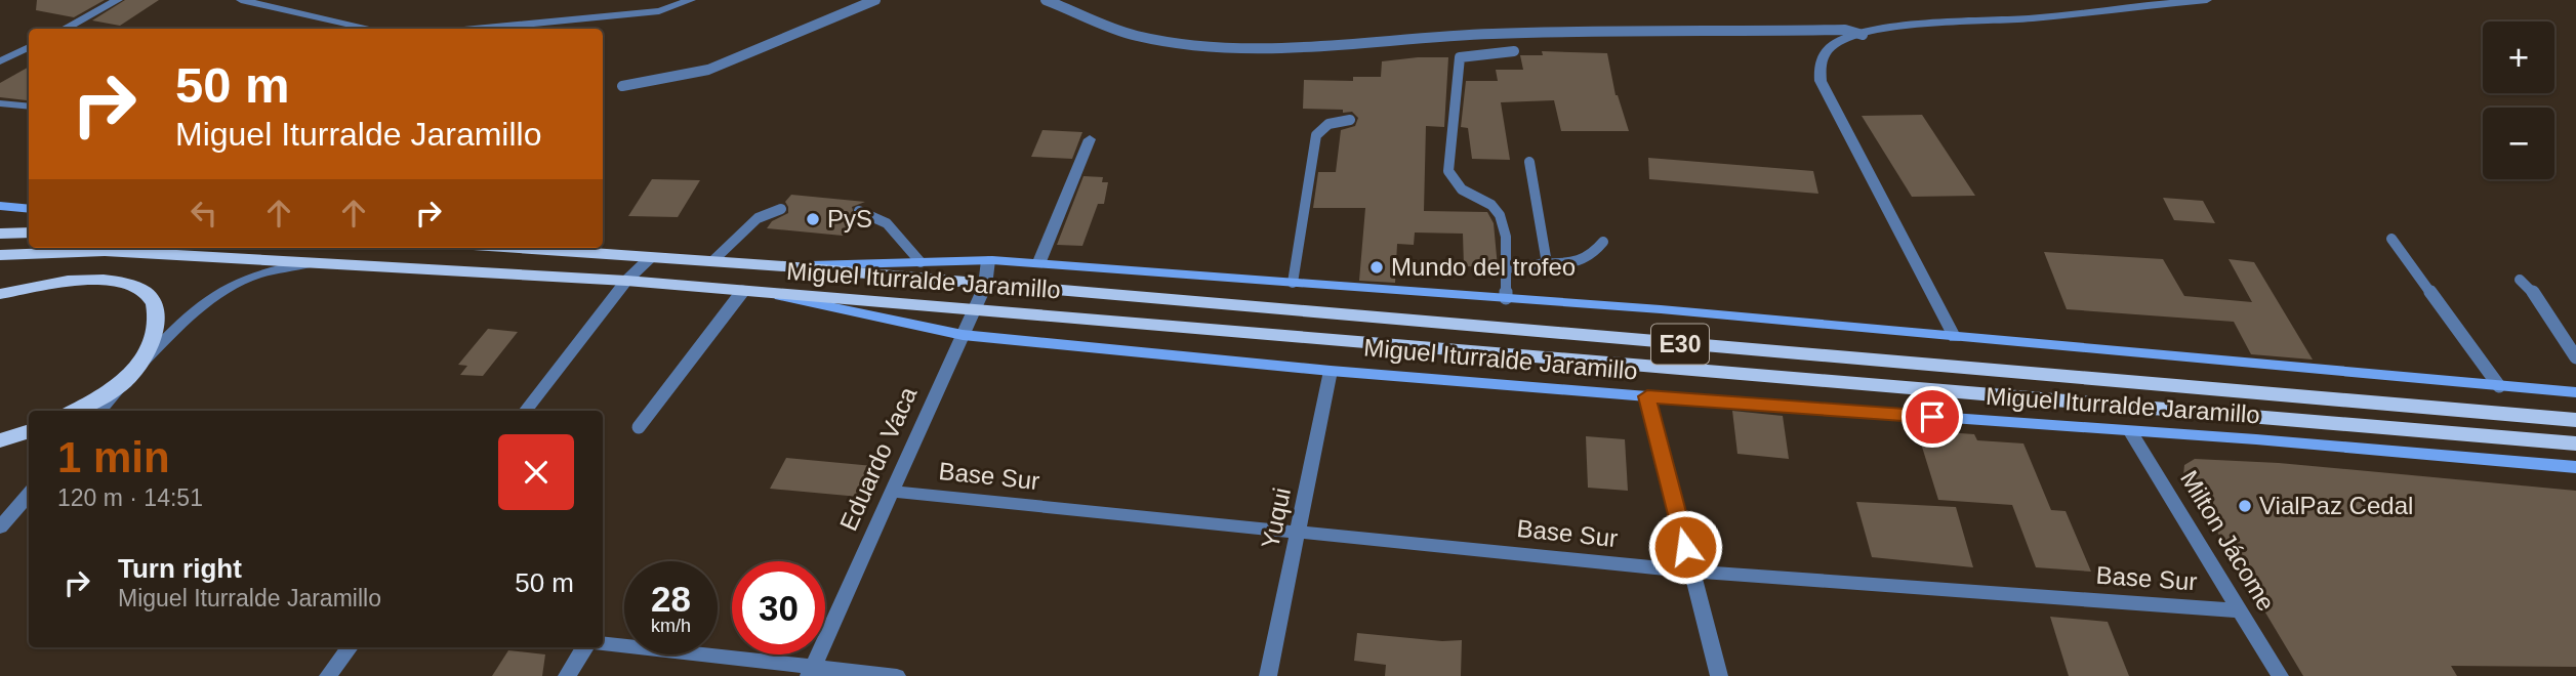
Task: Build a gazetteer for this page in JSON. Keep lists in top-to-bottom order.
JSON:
{
  "streets": {
    "main road": ["Miguel Iturralde Jaramillo", "E30"],
    "street": [
      "Eduardo Vaca",
      "Base Sur",
      "Yuqui",
      "Milton Jácome"
    ]
  },
  "crossings": [
    ["Miguel Iturralde Jaramillo", "Eduardo Vaca"],
    ["Miguel Iturralde Jaramillo", "Yuqui"],
    ["Miguel Iturralde Jaramillo", "Milton Jácome"],
    ["Eduardo Vaca", "Base Sur"],
    ["Base Sur", "Yuqui"],
    ["Base Sur", "Milton Jácome"]
  ],
  "places": ["PyS", "Mundo del trofeo", "VialPaz Cedal"],
  "page": {
    "map_buttons": ["+", "−"],
    "turn": ["50 m", "Miguel Iturralde Jaramillo"],
    "heading": ["1 min", "120 m · 14:51"],
    "list": [
      {
        "name": "Turn right",
        "note": "Miguel Iturralde Jaramillo",
        "value": "50 m"
      }
    ],
    "speed": "28 km/h",
    "limit": "30"
  }
}
